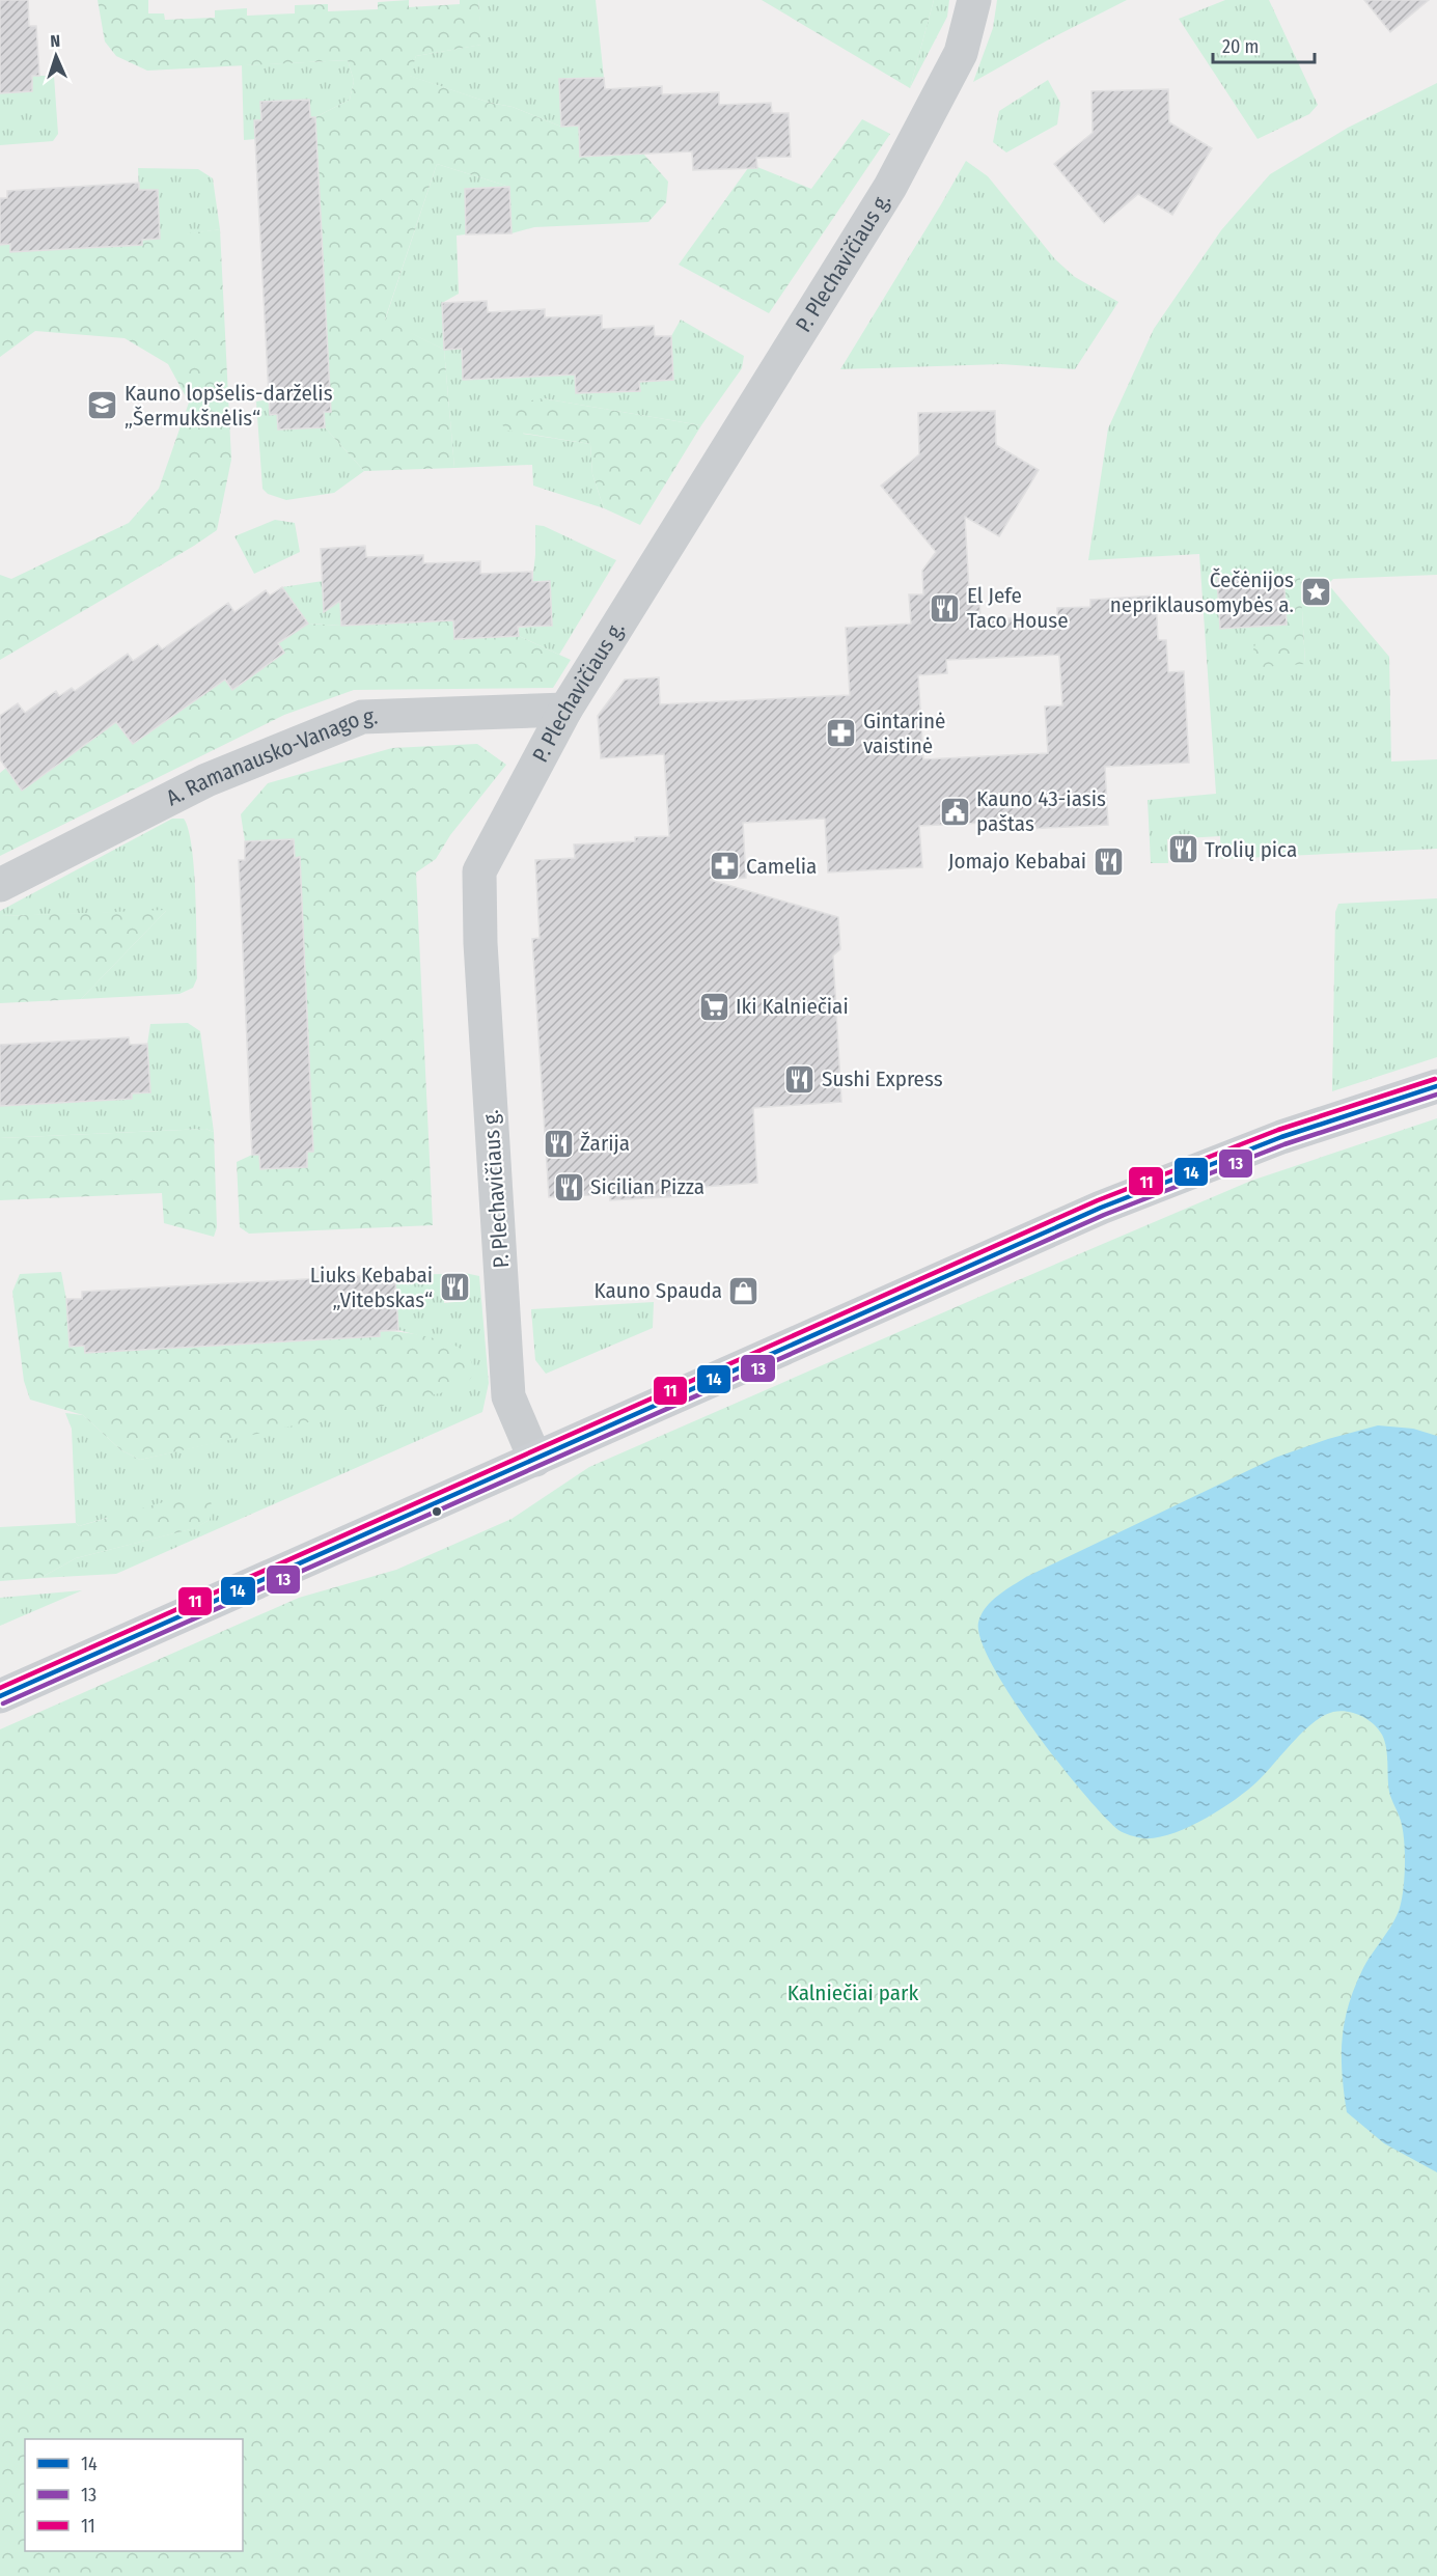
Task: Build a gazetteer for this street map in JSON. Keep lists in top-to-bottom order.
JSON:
{
  "streets": {
    "street": ["P. Plechavičiaus g.", "A. Ramanausko-Vanago g."]
  },
  "crossings": [
    ["P. Plechavičiaus g.", "A. Ramanausko-Vanago g."]
  ],
  "parks": ["Kalniečiai park"],
  "places": {
    "school or university": ["Kauno lopšelis-darželis „Šermukšnėlis“"],
    "place": ["Čečėnijos nepriklausomybės a."],
    "restaurant": [
      "El Jefe Taco House",
      "Trolių pica",
      "Jomajo Kebabai",
      "Sushi Express",
      "Žarija",
      "Sicilian Pizza",
      "Liuks Kebabai „Vitebskas“"
    ],
    "pharmacy": ["Gintarinė vaistinė", "Camelia"],
    "public building": ["Kauno 43-iasis paštas"],
    "supermarket": ["Iki Kalniečiai"],
    "shop": ["Kauno Spauda"]
  },
  "lines": ["transit line 11", "transit line 14", "transit line 13"],
  "legend": ["14", "13", "11"],
  "scale_bar": "20 m",
  "north": "top"
}
